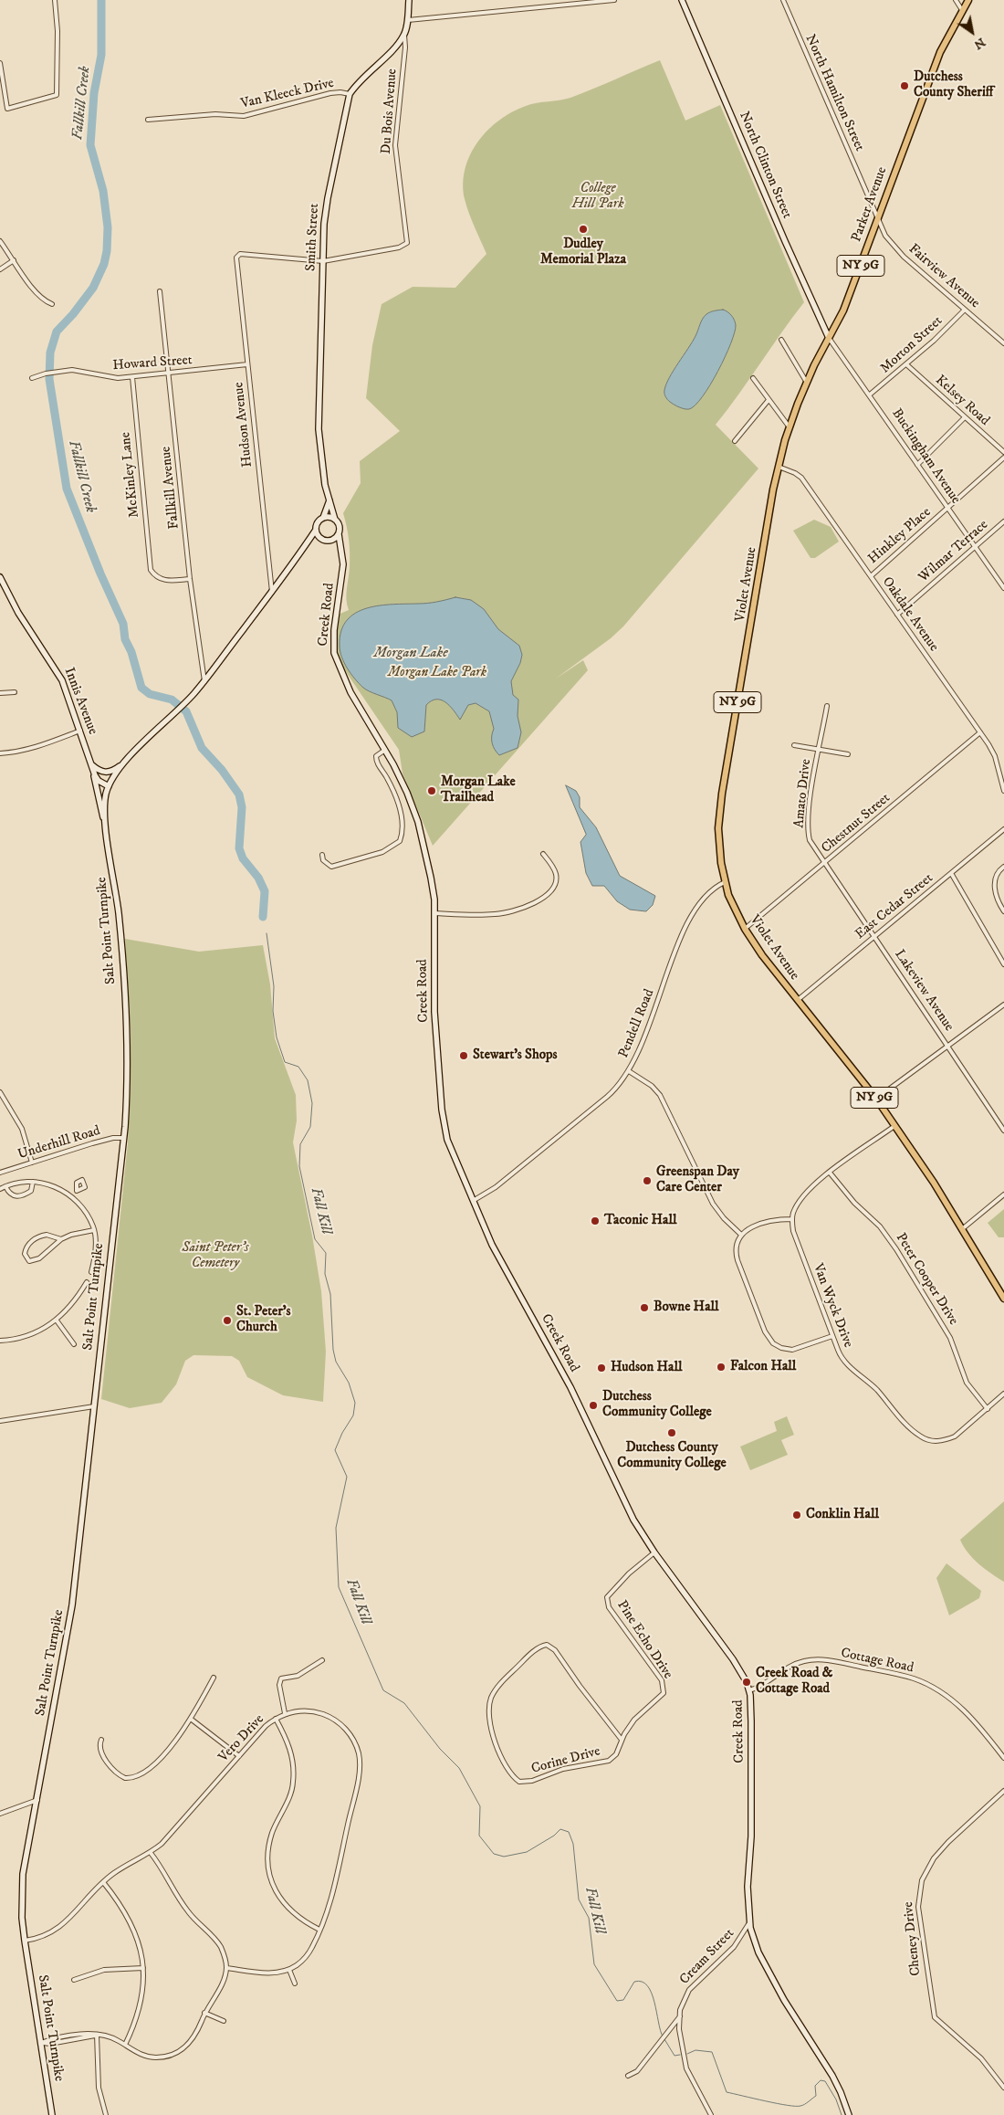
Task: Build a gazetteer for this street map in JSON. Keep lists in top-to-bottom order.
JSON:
{
  "streets": {
    "main road": ["Parker Avenue", "NY 9G", "Violet Avenue"],
    "street": [
      "North Hamilton Street",
      "Van Kleeck Drive",
      "Du Bois Avenue",
      "North Clinton Street",
      "Smith Street",
      "Fairview Avenue",
      "Morton Street",
      "Howard Street",
      "Kelsey Road",
      "Hudson Avenue",
      "Buckingham Avenue",
      "McKinley Lane",
      "Fallkill Avenue",
      "Hinkley Place",
      "Wilmar Terrace",
      "Creek Road",
      "Oakdale Avenue",
      "Innis Avenue",
      "Amato Drive",
      "Chestnut Street",
      "East Cedar Street",
      "Salt Point Turnpike",
      "Lakeview Avenue",
      "Pendell Road",
      "Underhill Road",
      "Peter Cooper Drive",
      "Van Wyck Drive",
      "Pine Echo Drive",
      "Cottage Road",
      "Vero Drive",
      "Corine Drive",
      "Cheney Drive",
      "Cream Street"
    ]
  },
  "crossings": [
    ["North Hamilton Street", "Parker Avenue"],
    ["North Hamilton Street", "Fairview Avenue"],
    ["Van Kleeck Drive", "Smith Street"],
    ["Du Bois Avenue", "Smith Street"],
    ["Du Bois Avenue", "Hudson Avenue"],
    ["North Clinton Street", "Parker Avenue"],
    ["North Clinton Street", "Buckingham Avenue"],
    ["Parker Avenue", "Fairview Avenue"],
    ["Parker Avenue", "Buckingham Avenue"],
    ["Parker Avenue", "Violet Avenue"],
    ["Parker Avenue", "Oakdale Avenue"],
    ["Smith Street", "Hudson Avenue"],
    ["Smith Street", "Creek Road"],
    ["Smith Street", "Salt Point Turnpike"],
    ["Fairview Avenue", "Morton Street"],
    ["Morton Street", "Kelsey Road"],
    ["Morton Street", "Buckingham Avenue"],
    ["Howard Street", "Hudson Avenue"],
    ["Howard Street", "McKinley Lane"],
    ["Howard Street", "Fallkill Avenue"],
    ["Hudson Avenue", "Salt Point Turnpike"],
    ["Buckingham Avenue", "Hinkley Place"],
    ["Buckingham Avenue", "Wilmar Terrace"],
    ["McKinley Lane", "Fallkill Avenue"],
    ["Fallkill Avenue", "Salt Point Turnpike"],
    ["Hinkley Place", "Oakdale Avenue"],
    ["Wilmar Terrace", "Oakdale Avenue"],
    ["Violet Avenue", "Chestnut Street"],
    ["Violet Avenue", "East Cedar Street"],
    ["Violet Avenue", "Pendell Road"],
    ["Creek Road", "Salt Point Turnpike"],
    ["Creek Road", "Pendell Road"],
    ["Creek Road", "Pine Echo Drive"],
    ["Creek Road", "Cottage Road"],
    ["Creek Road", "Cream Street"],
    ["Oakdale Avenue", "Chestnut Street"],
    ["Innis Avenue", "Salt Point Turnpike"],
    ["Amato Drive", "Chestnut Street"],
    ["Amato Drive", "Lakeview Avenue"],
    ["Chestnut Street", "Lakeview Avenue"],
    ["East Cedar Street", "Lakeview Avenue"],
    ["Salt Point Turnpike", "Underhill Road"],
    ["Salt Point Turnpike", "Vero Drive"],
    ["Peter Cooper Drive", "Van Wyck Drive"],
    ["Pine Echo Drive", "Corine Drive"]
  ],
  "water": ["Fallkill Creek", "Morgan Lake", "Fall Kill"],
  "parks": ["College Hill Park", "Morgan Lake Park", "Saint Peter's Cemetery"],
  "places": [
    "Dutchess County Sheriff",
    "Dudley Memorial Plaza",
    "Morgan Lake Trailhead",
    "Stewart's Shops",
    "Greenspan Day Care Center",
    "Taconic Hall",
    "Bowne Hall",
    "St. Peter's Church",
    "Falcon Hall",
    "Hudson Hall",
    "Dutchess Community College",
    "Dutchess County Community College",
    "Conklin Hall",
    "Creek Road & Cottage Road"
  ],
  "north": "bottom right"
}
